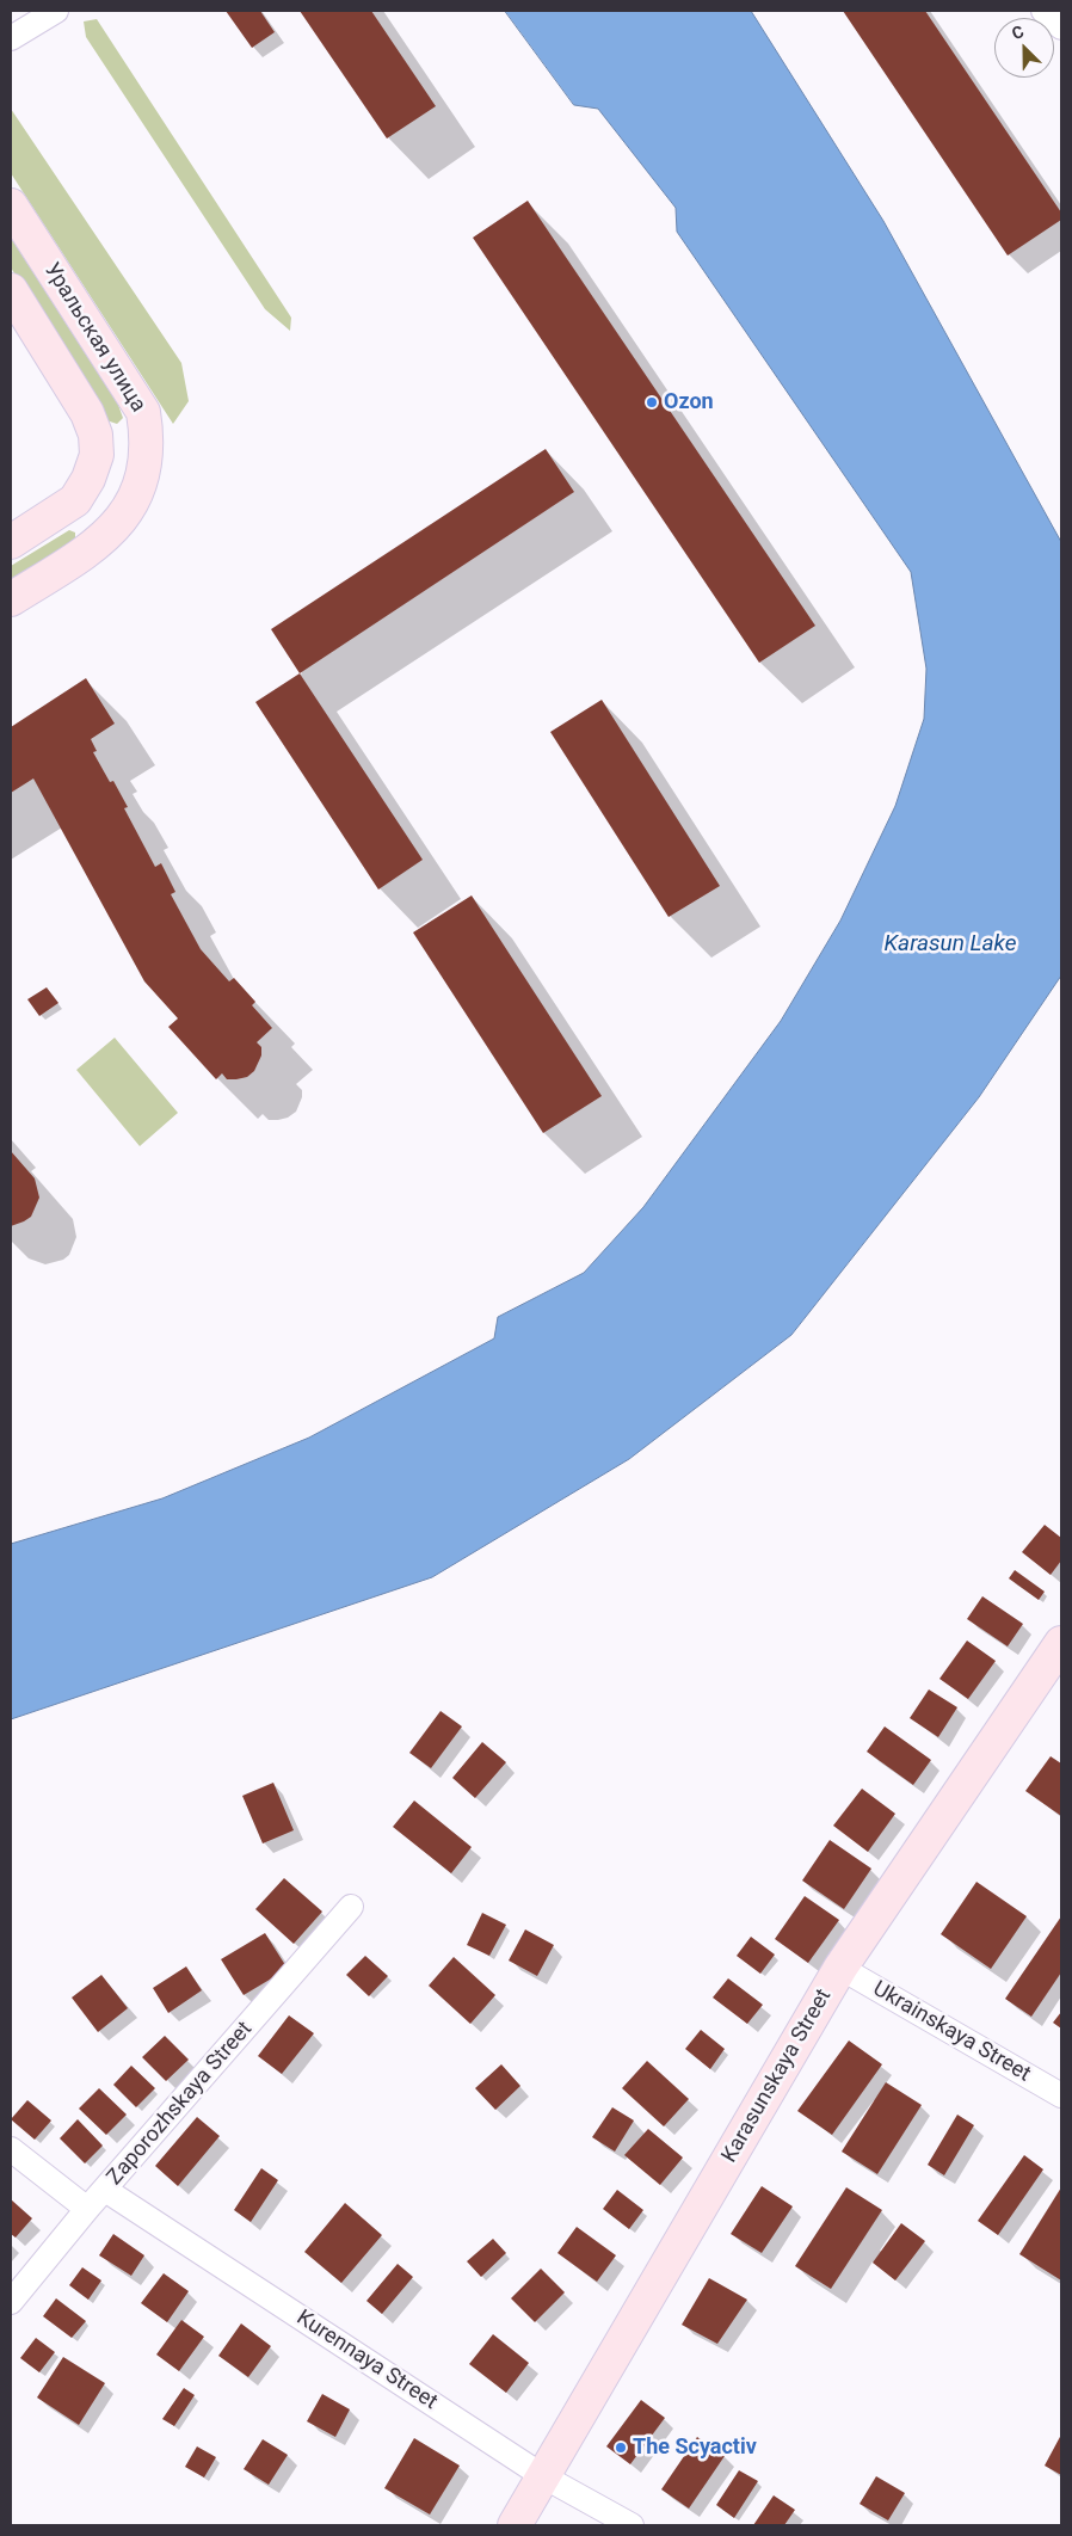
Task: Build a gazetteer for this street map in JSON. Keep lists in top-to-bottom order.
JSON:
{
  "streets": {
    "street": [
      "Уральская улица",
      "Ukrainskaya Street",
      "Karasunskaya Street",
      "Zaporozhskaya Street",
      "Kurennaya Street"
    ]
  },
  "crossings": [
    ["Ukrainskaya Street", "Karasunskaya Street"],
    ["Karasunskaya Street", "Kurennaya Street"],
    ["Zaporozhskaya Street", "Kurennaya Street"]
  ],
  "water": ["Karasun Lake"],
  "places": ["Ozon", "The Scyactiv"],
  "north": "top left"
}
